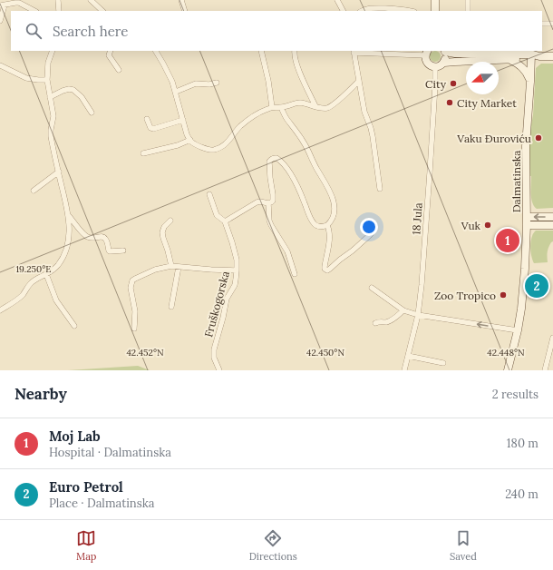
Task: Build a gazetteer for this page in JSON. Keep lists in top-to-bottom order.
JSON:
{
  "streets": {
    "main road": ["Dalmatinska"],
    "street": ["18 Jula", "Fruškogorska"]
  },
  "places": [
    "City",
    "City Market",
    "Vaku Đuroviću",
    "Vuk",
    "Zoo Tropico"
  ],
  "north": "left",
  "page": {
    "search": "Search here",
    "pins": ["1", "2"],
    "heading": ["Nearby", "2 results"],
    "list": [
      {
        "mark": "1",
        "name": "Moj Lab",
        "note": "Hospital · Dalmatinska",
        "value": "180 m"
      },
      {
        "mark": "2",
        "name": "Euro Petrol",
        "note": "Place · Dalmatinska",
        "value": "240 m"
      }
    ],
    "nav": ["Map", "Directions", "Saved"]
  },
  "coordinates": [
    "19.250°E",
    "42.452°N",
    "42.450°N",
    "42.448°N"
  ]
}
